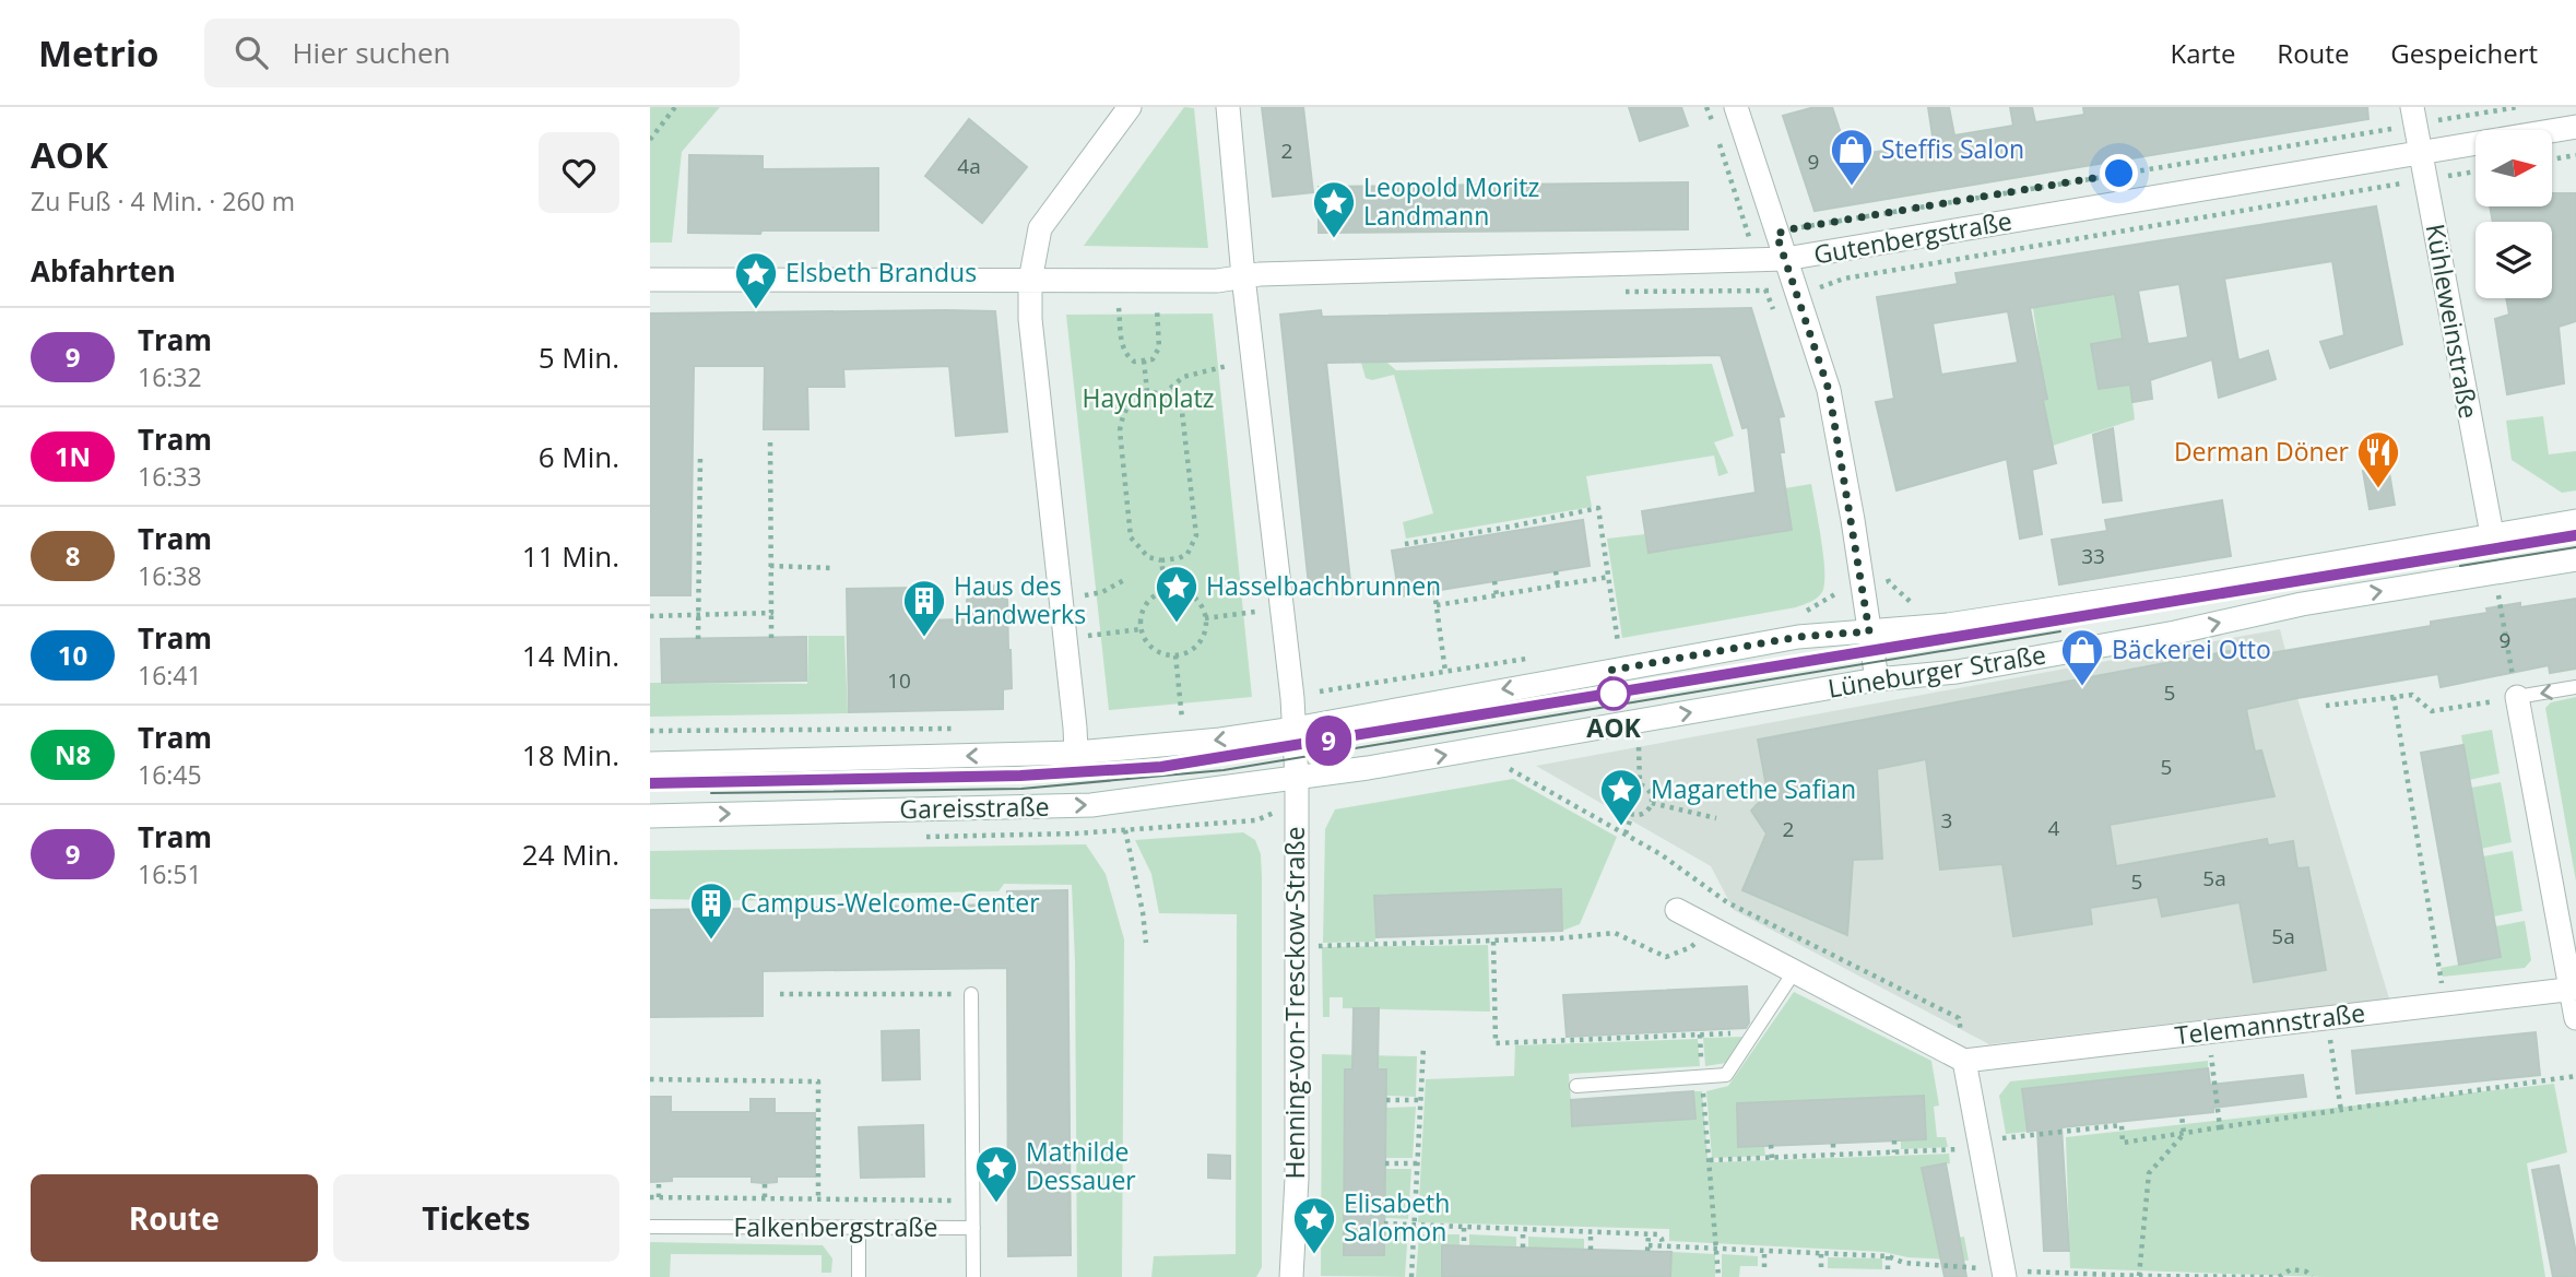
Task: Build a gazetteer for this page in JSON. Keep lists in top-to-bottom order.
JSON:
{
  "streets": {
    "street": [
      "Gutenbergstraße",
      "Kühleweinstraße",
      "Lüneburger Straße",
      "Gareisstraße",
      "Henning-von-Tresckow-Straße",
      "Telemannstraße"
    ],
    "lane": ["Falkenbergstraße"]
  },
  "crossings": [
    ["Gutenbergstraße", "Kühleweinstraße"],
    ["Kühleweinstraße", "Lüneburger Straße"],
    ["Lüneburger Straße", "Gareisstraße"],
    ["Lüneburger Straße", "Henning-von-Tresckow-Straße"],
    ["Gareisstraße", "Henning-von-Tresckow-Straße"]
  ],
  "parks": ["Haydnplatz"],
  "places": {
    "shop": ["Steffis Salon", "Bäckerei Otto"],
    "place": [
      "Leopold Moritz Landmann",
      "Elsbeth Brandus",
      "Hasselbachbrunnen",
      "Magarethe Safian",
      "Mathilde Dessauer",
      "Elisabeth Salomon"
    ],
    "restaurant": ["Derman Döner"],
    "building": ["Haus des Handwerks", "Campus-Welcome-Center"],
    "other": ["AOK"]
  },
  "lines": ["tram line 9"],
  "house_numbers": [
    "2",
    "9",
    "4a",
    "33",
    "9",
    "10",
    "5",
    "5",
    "3",
    "4",
    "2",
    "5a",
    "5",
    "5a"
  ],
  "north": "right",
  "page": {
    "header": "Metrio",
    "search": "Hier suchen",
    "nav": ["Karte", "Route", "Gespeichert"],
    "heading": [
      ["AOK", "Zu Fuß · 4 Min. · 260 m"],
      "Abfahrten"
    ],
    "on_map": "9",
    "list": [
      {
        "mark": "9",
        "name": "Tram",
        "note": "16:32",
        "value": "5 Min."
      },
      {
        "mark": "1N",
        "name": "Tram",
        "note": "16:33",
        "value": "6 Min."
      },
      {
        "mark": "8",
        "name": "Tram",
        "note": "16:38",
        "value": "11 Min."
      },
      {
        "mark": "10",
        "name": "Tram",
        "note": "16:41",
        "value": "14 Min."
      },
      {
        "mark": "N8",
        "name": "Tram",
        "note": "16:45",
        "value": "18 Min."
      },
      {
        "mark": "9",
        "name": "Tram",
        "note": "16:51",
        "value": "24 Min."
      }
    ],
    "buttons": ["Route", "Tickets"]
  }
}
